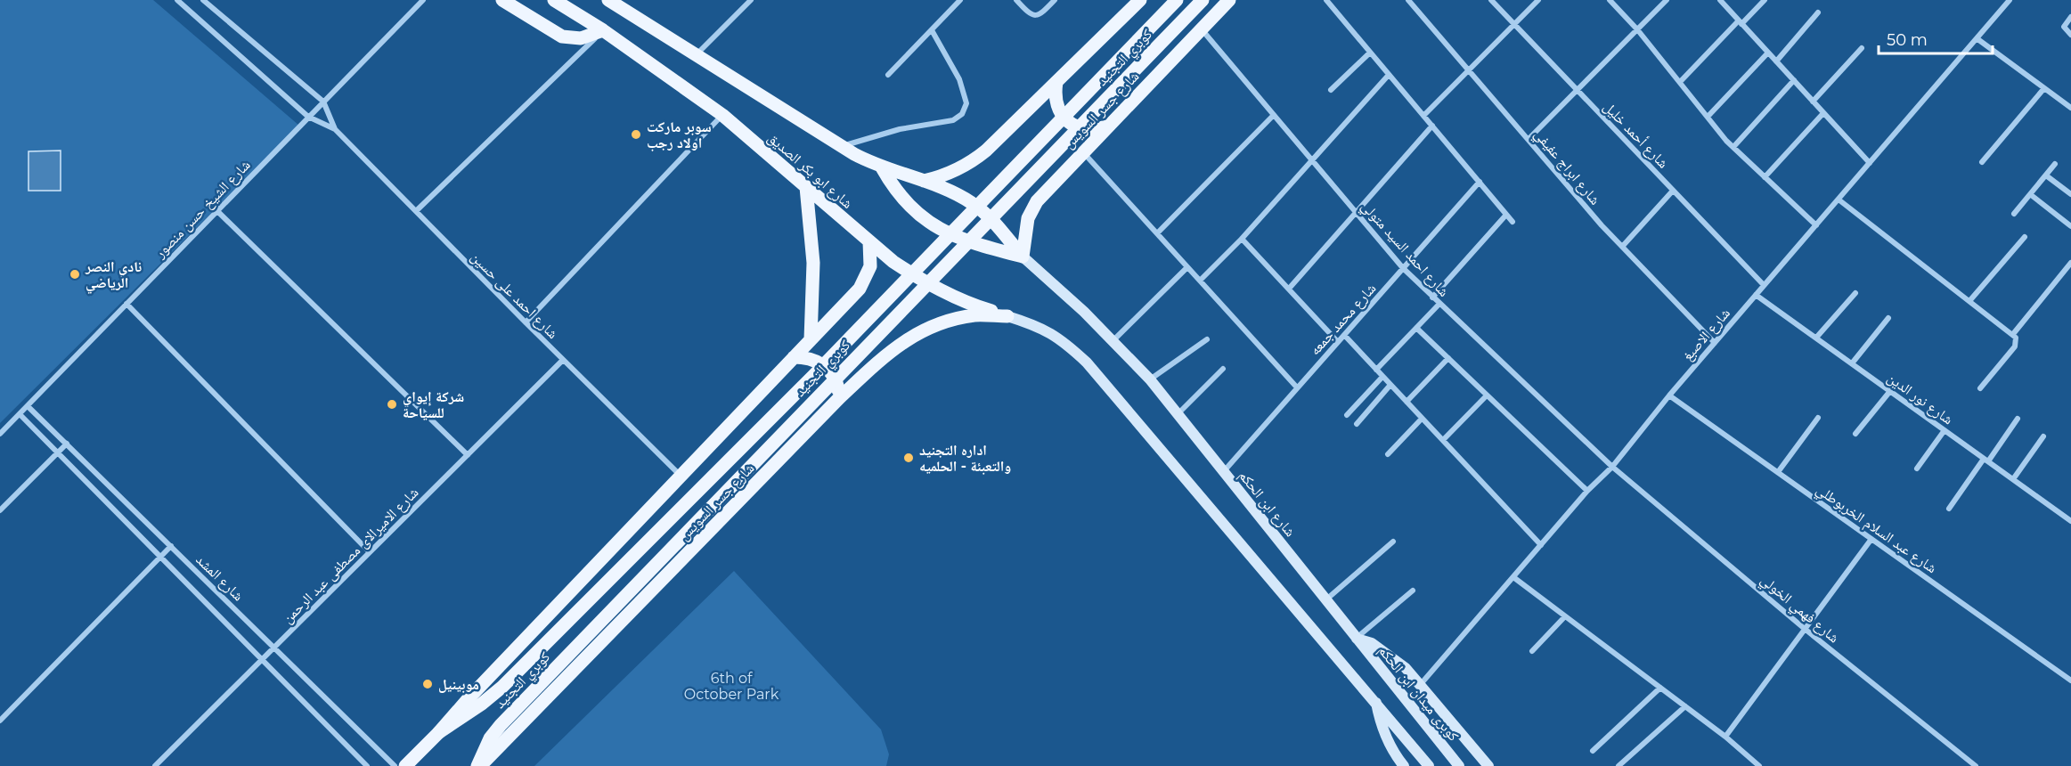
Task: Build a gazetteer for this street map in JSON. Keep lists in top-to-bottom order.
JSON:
{
  "streets": {
    "main road": [
      "كوبري التجنيد",
      "شارع جسر السويس",
      "شارع ابو بكر الصديق",
      "شارع ابن الحكم",
      "كوبرى ميدان ابن الحكم"
    ],
    "street": [
      "شارع أحمد خليل",
      "شارع ابراج عفيفي",
      "شارع الشيخ حسن منصور",
      "شارع احمد السيد متولي",
      "شارع احمد على حسين",
      "شارع محمد جمعه",
      "شارع الاصبغ",
      "شارع نور الدين",
      "شارع عبد السلام الخربوطلي",
      "شارع الاميرالاى مصطفى عبد الرحمن",
      "شارع المشد",
      "شارع فهمي الخولي"
    ]
  },
  "crossings": [
    ["كوبري التجنيد", "شارع جسر السويس"],
    ["شارع جسر السويس", "شارع ابو بكر الصديق"],
    ["شارع جسر السويس", "شارع احمد السيد متولي"],
    ["شارع جسر السويس", "شارع ابن الحكم"],
    ["شارع أحمد خليل", "شارع الاصبغ"],
    ["شارع ابراج عفيفي", "شارع الاصبغ"],
    ["شارع ابو بكر الصديق", "شارع ابن الحكم"],
    ["شارع الشيخ حسن منصور", "شارع احمد على حسين"],
    ["شارع الشيخ حسن منصور", "شارع المشد"],
    ["شارع احمد السيد متولي", "شارع محمد جمعه"],
    ["شارع احمد السيد متولي", "شارع الاصبغ"],
    ["شارع احمد السيد متولي", "شارع فهمي الخولي"],
    ["شارع احمد على حسين", "شارع الاميرالاى مصطفى عبد الرحمن"],
    ["شارع محمد جمعه", "شارع ابن الحكم"],
    ["شارع الاصبغ", "شارع نور الدين"],
    ["شارع الاصبغ", "شارع ابن الحكم"],
    ["شارع الاصبغ", "شارع عبد السلام الخربوطلي"],
    ["شارع الاصبغ", "شارع فهمي الخولي"],
    ["شارع ابن الحكم", "كوبرى ميدان ابن الحكم"],
    ["شارع الاميرالاى مصطفى عبد الرحمن", "شارع المشد"]
  ],
  "parks": ["6th of October Park"],
  "places": [
    "سوبر ماركت اولاد رجب",
    "نادي النصر الرياضي",
    "شركة إيواي للسياحة",
    "اداره التجنيد والتعبئة - الحلميه",
    "موبينيل"
  ],
  "scale_bar": "50 m"
}
